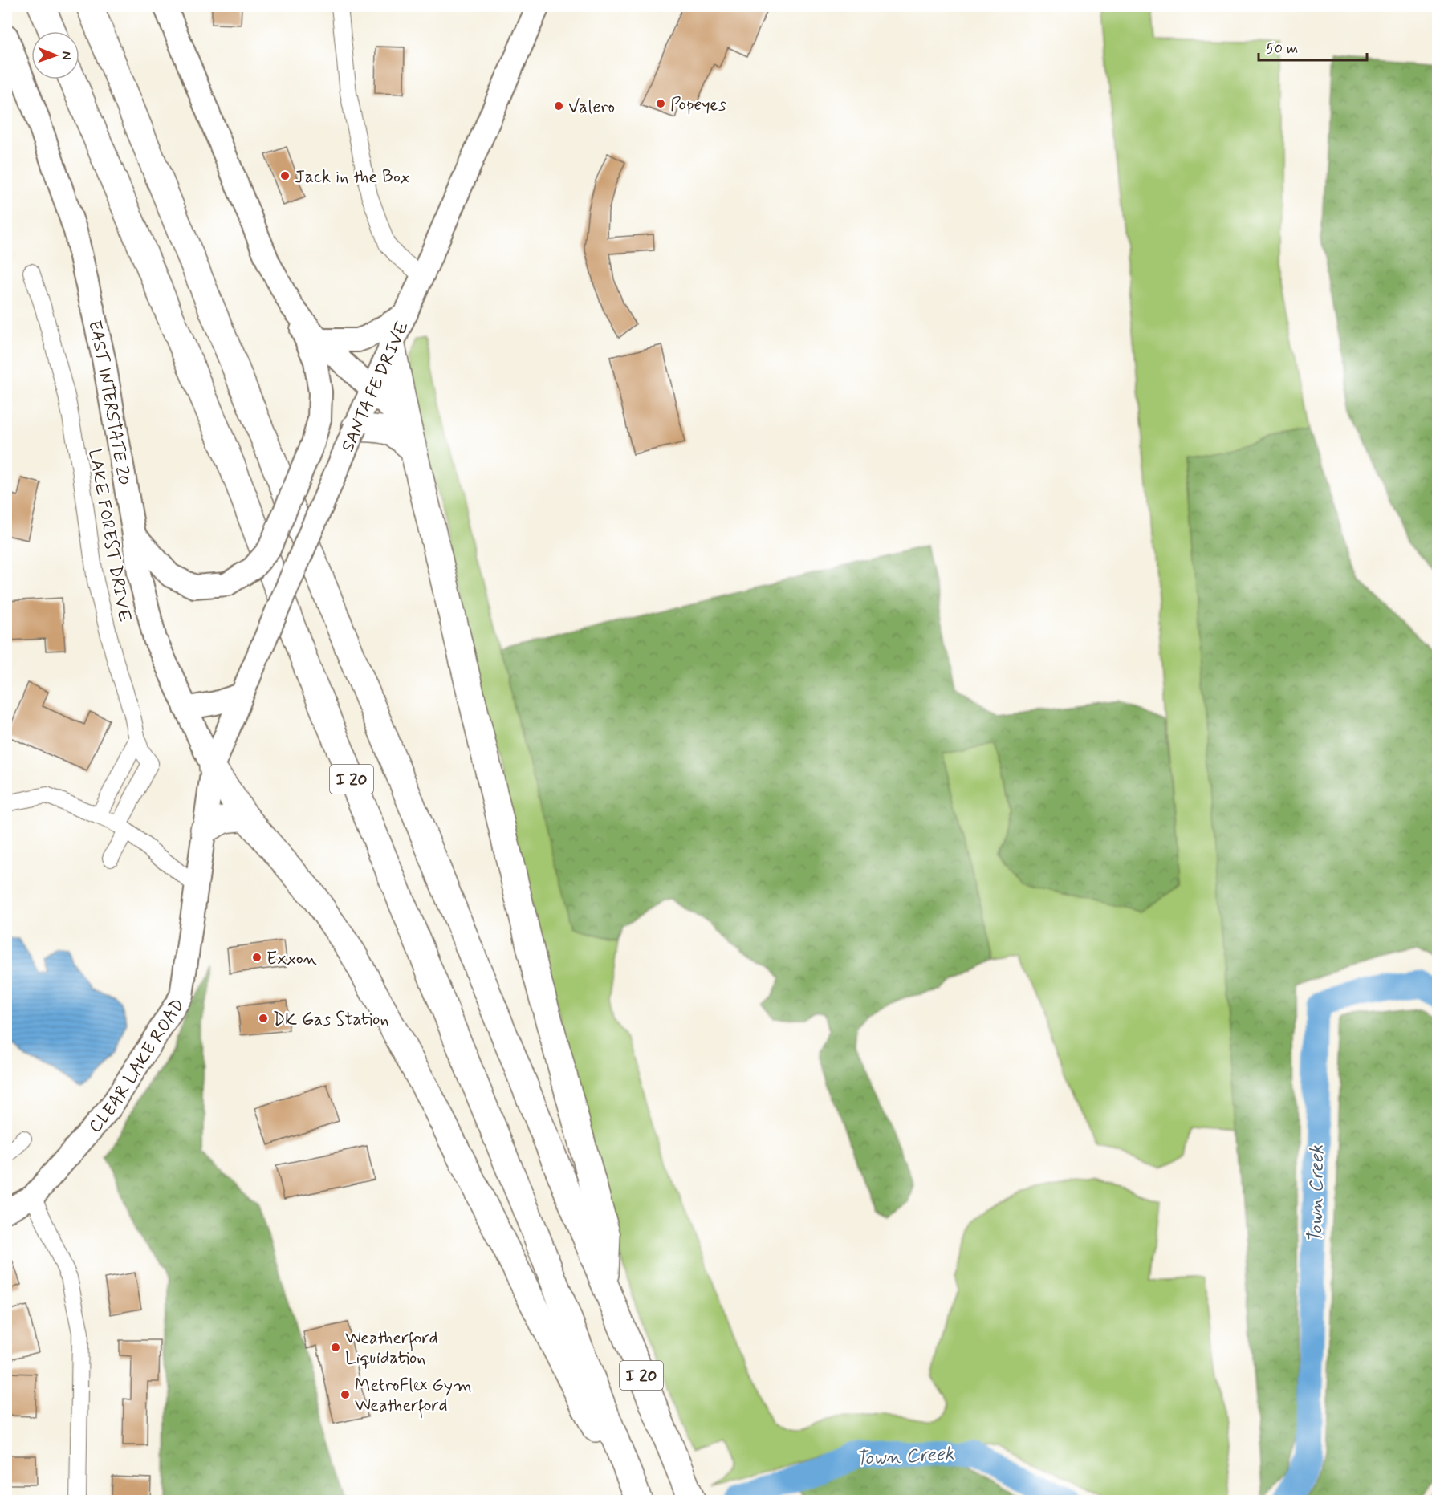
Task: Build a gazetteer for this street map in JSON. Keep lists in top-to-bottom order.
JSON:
{
  "streets": {
    "highway": ["I 20"],
    "main road": ["SANTA FE DRIVE", "EAST INTERSTATE 20", "CLEAR LAKE ROAD"],
    "street": ["LAKE FOREST DRIVE"]
  },
  "crossings": [
    ["SANTA FE DRIVE", "EAST INTERSTATE 20"],
    ["SANTA FE DRIVE", "CLEAR LAKE ROAD"],
    ["EAST INTERSTATE 20", "CLEAR LAKE ROAD"]
  ],
  "water": ["Town Creek"],
  "places": [
    "Popeyes",
    "Valero",
    "Jack in the Box",
    "Exxon",
    "DK Gas Station",
    "Weatherford Liquidation",
    "MetroFlex Gym Weatherford"
  ],
  "scale_bar": "50 m",
  "north": "right"
}
